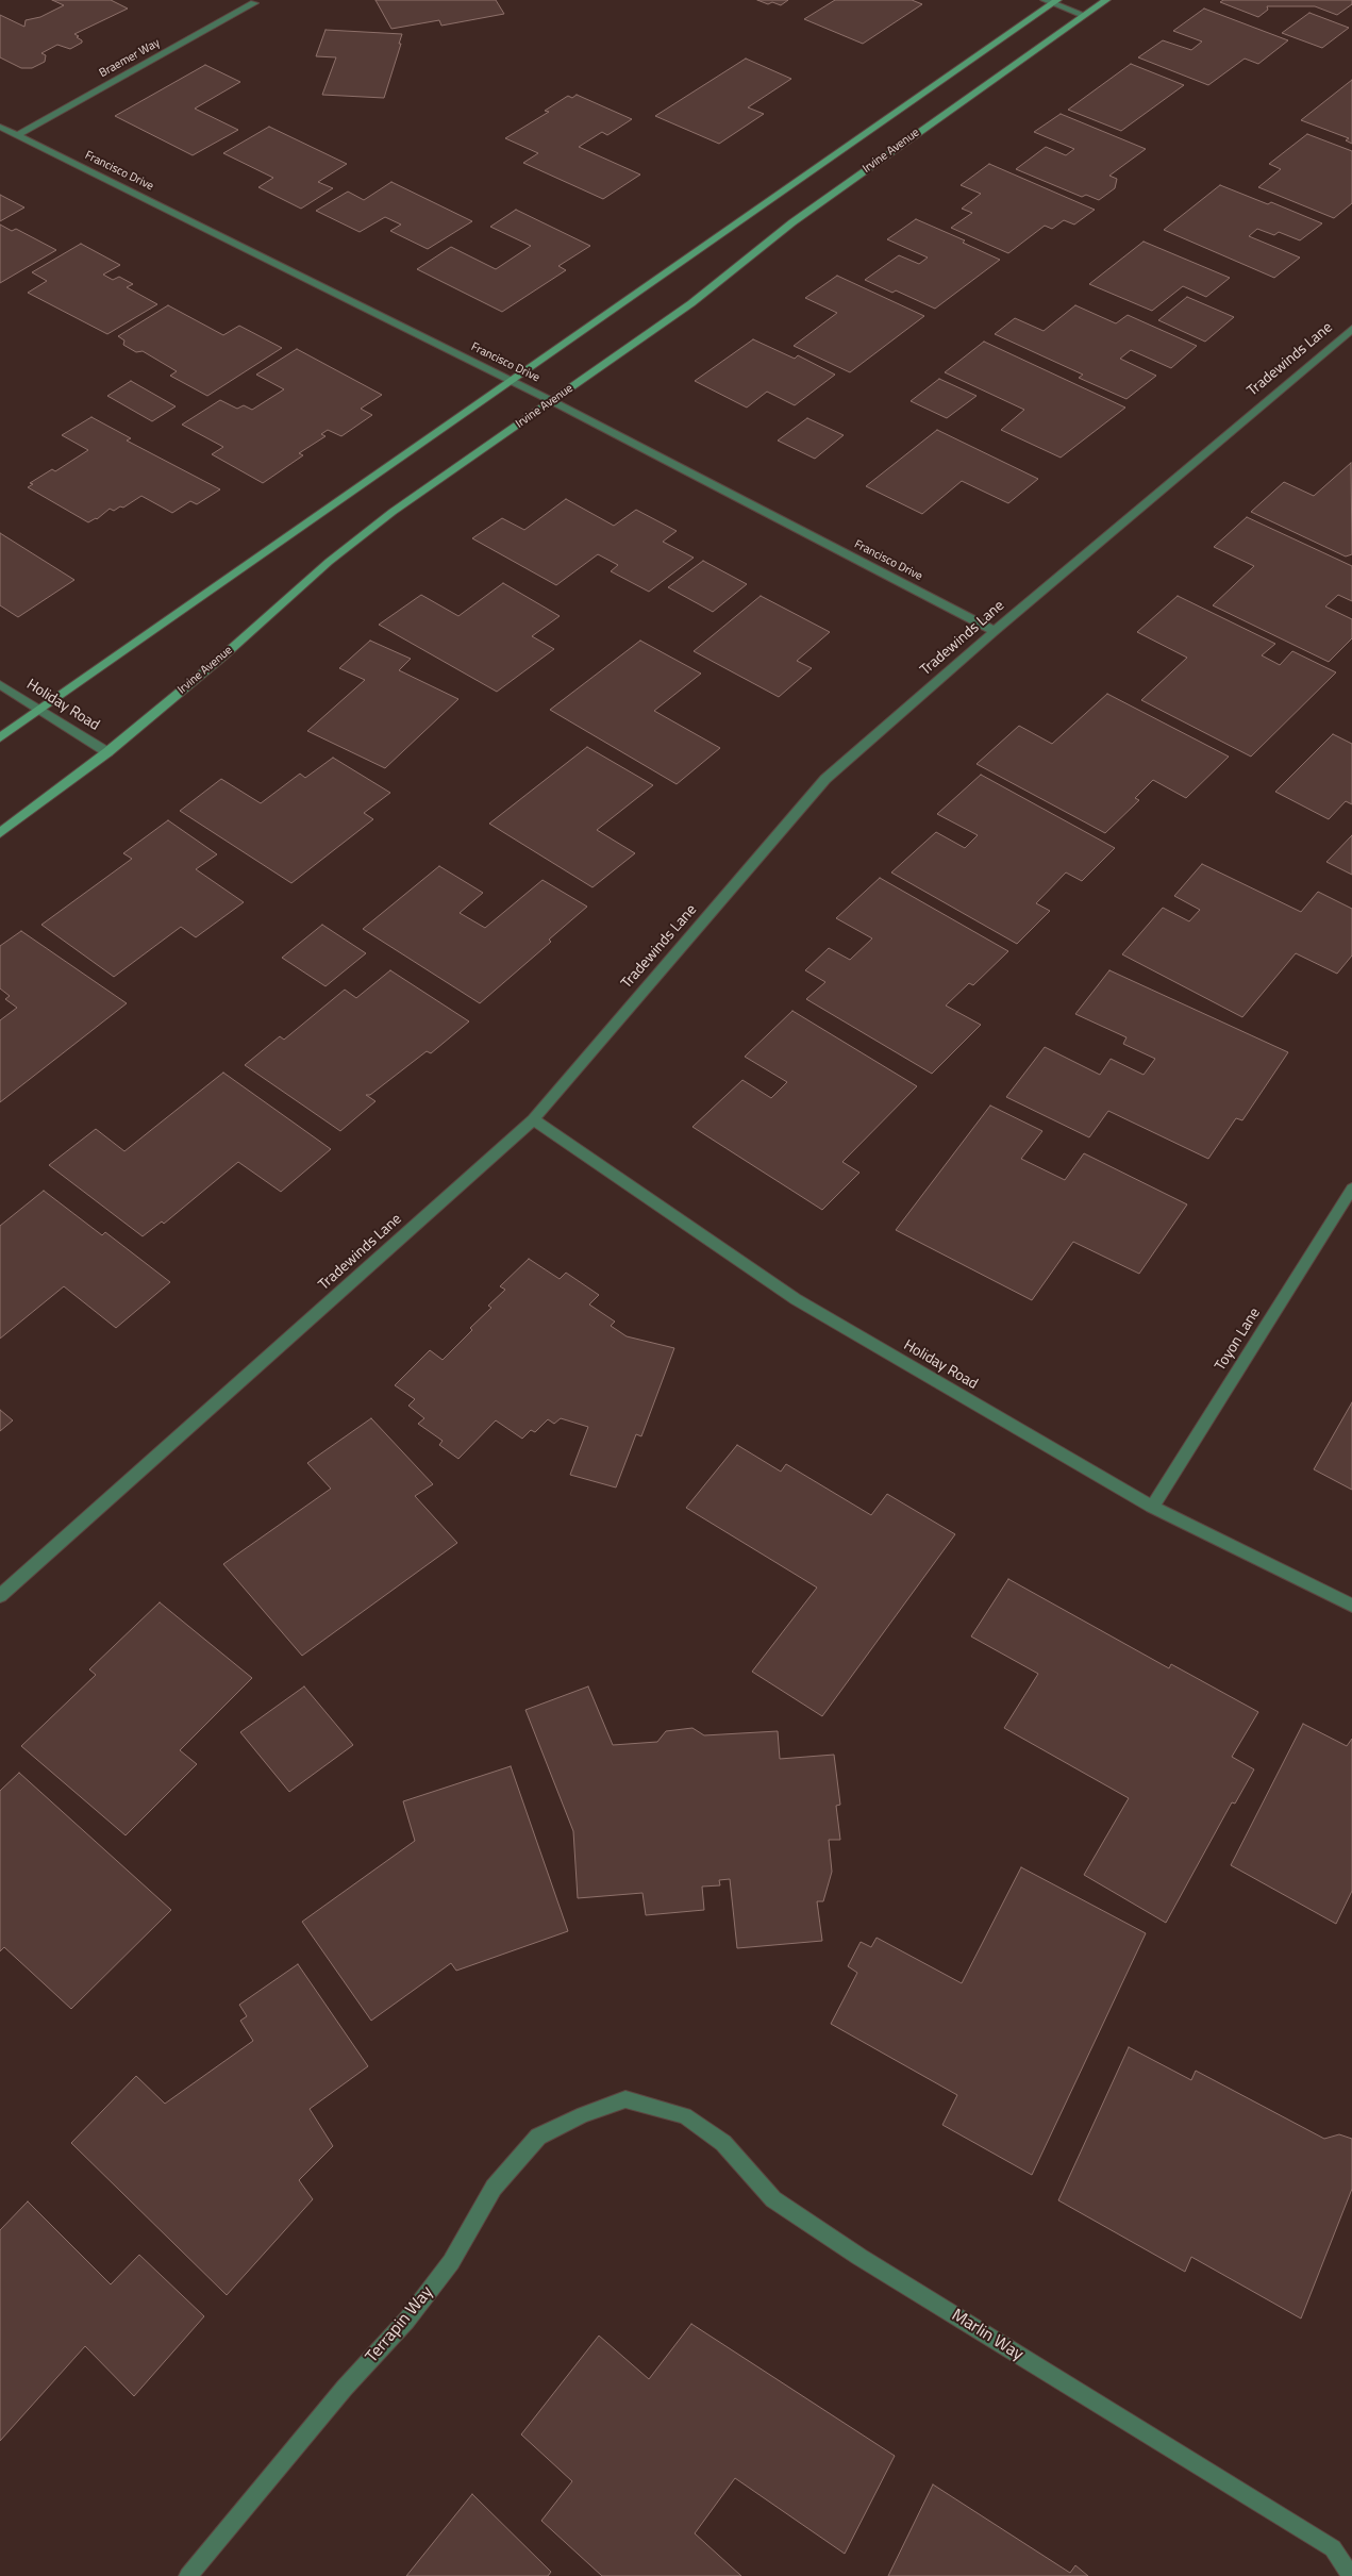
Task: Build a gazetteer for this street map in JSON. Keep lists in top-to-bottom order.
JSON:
{
  "streets": {
    "main road": ["Irvine Avenue"],
    "street": [
      "Braemer Way",
      "Francisco Drive",
      "Tradewinds Lane",
      "Holiday Road",
      "Toyon Lane",
      "Terrapin Way",
      "Marlin Way"
    ]
  },
  "crossings": [
    ["Braemer Way", "Francisco Drive"],
    ["Irvine Avenue", "Francisco Drive"],
    ["Irvine Avenue", "Holiday Road"],
    ["Francisco Drive", "Tradewinds Lane"],
    ["Tradewinds Lane", "Holiday Road"],
    ["Holiday Road", "Toyon Lane"],
    ["Terrapin Way", "Marlin Way"]
  ]
}
